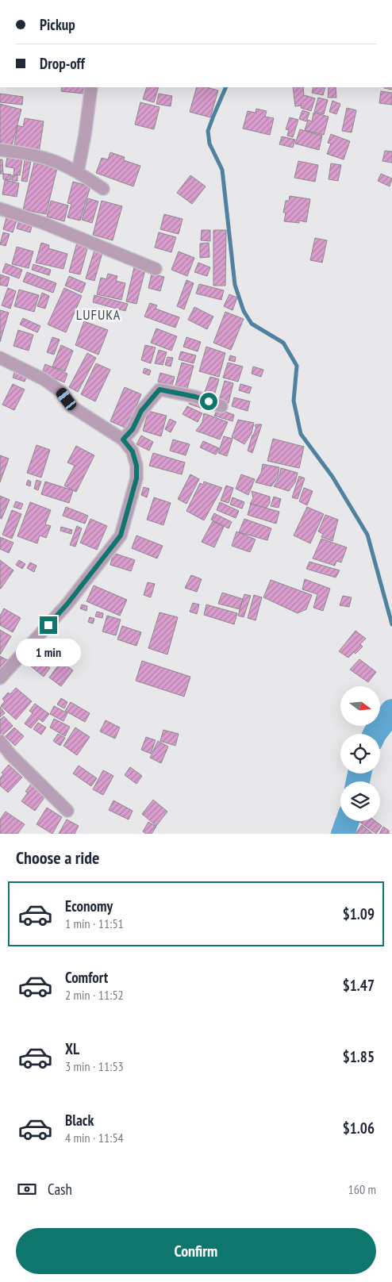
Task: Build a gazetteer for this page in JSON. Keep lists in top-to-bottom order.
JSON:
{
  "districts": ["LUFUKA"],
  "north": "right",
  "page": {
    "banner": ["Pickup", "Drop-off"],
    "bubble": "1 min",
    "heading": "Choose a ride",
    "list": [
      {
        "name": "Economy",
        "note": "1 min · 11:51",
        "value": "$1.09"
      },
      {
        "name": "Comfort",
        "note": "2 min · 11:52",
        "value": "$1.47"
      },
      {
        "name": "XL",
        "note": "3 min · 11:53",
        "value": "$1.85"
      },
      {
        "name": "Black",
        "note": "4 min · 11:54",
        "value": "$1.06"
      }
    ],
    "pay": ["Cash", "160 m"],
    "buttons": "Confirm"
  }
}
